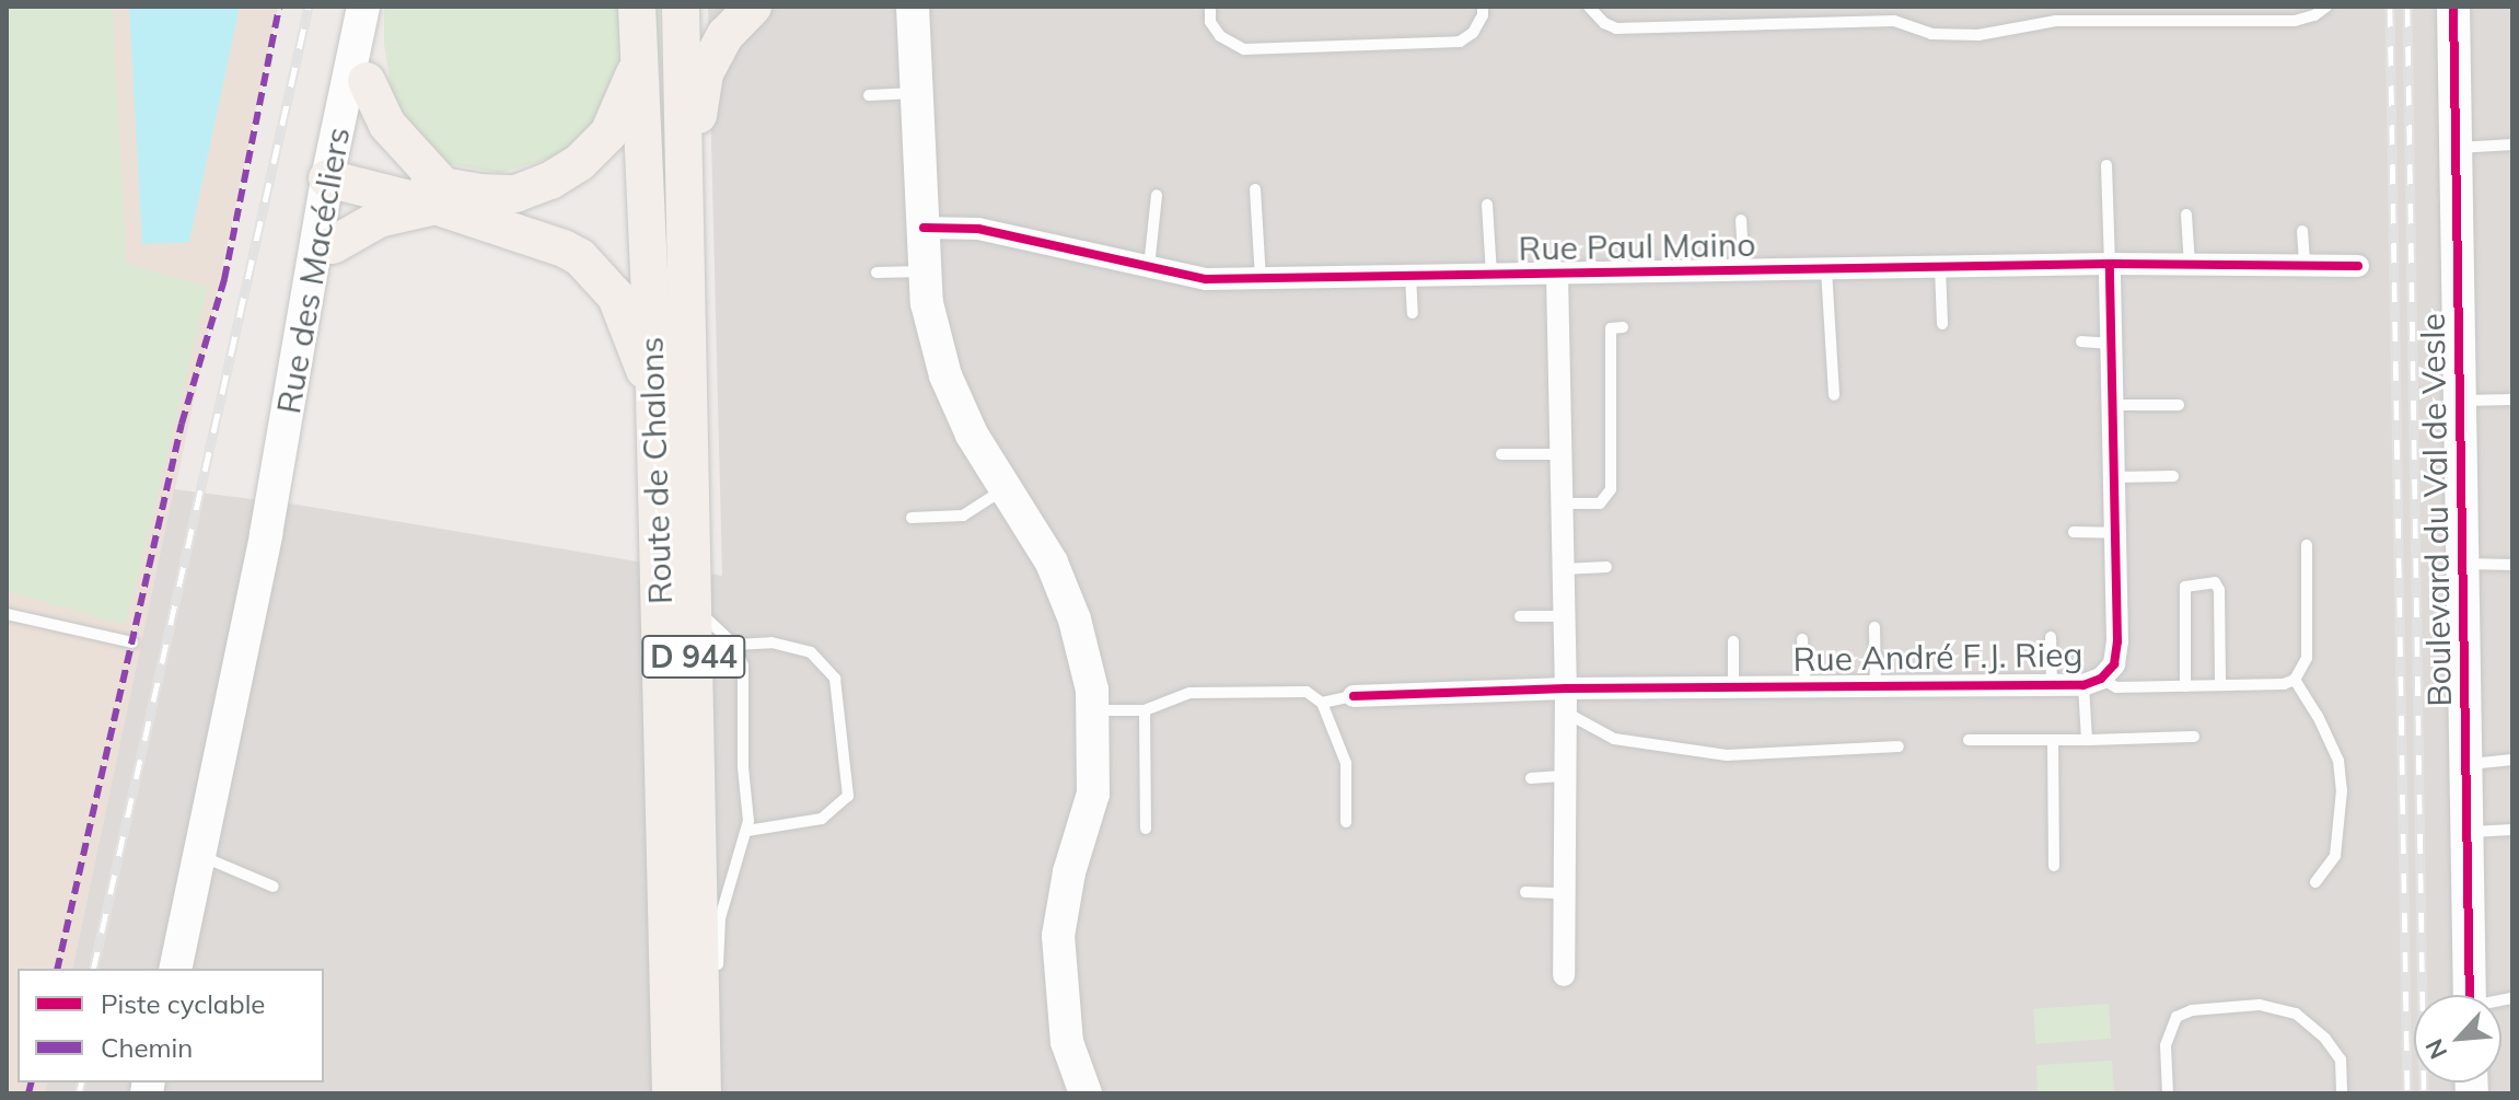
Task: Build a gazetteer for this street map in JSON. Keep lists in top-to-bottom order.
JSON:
{
  "streets": {
    "main road": ["Route de Chalons", "D 944"],
    "street": [
      "Rue Paul Maino",
      "Rue des Macécliers",
      "Boulevard du Val de Vesle",
      "Rue André F.J. Rieg"
    ]
  },
  "crossings": [
    ["Rue Paul Maino", "Rue André F.J. Rieg"]
  ],
  "legend": ["Piste cyclable", "Chemin"],
  "north": "bottom left"
}
